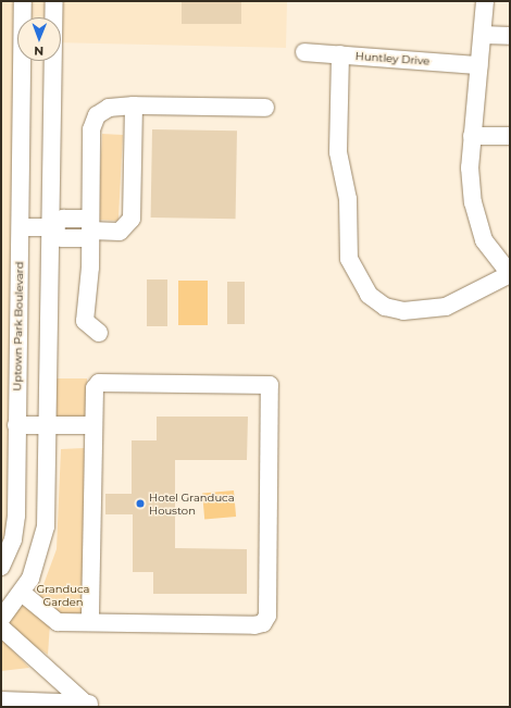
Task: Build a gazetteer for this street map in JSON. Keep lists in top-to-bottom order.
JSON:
{
  "streets": {
    "street": ["Huntley Drive", "Uptown Park Boulevard"]
  },
  "parks": ["Granduca Garden"],
  "places": ["Hotel Granduca Houston"],
  "north": "bottom"
}
